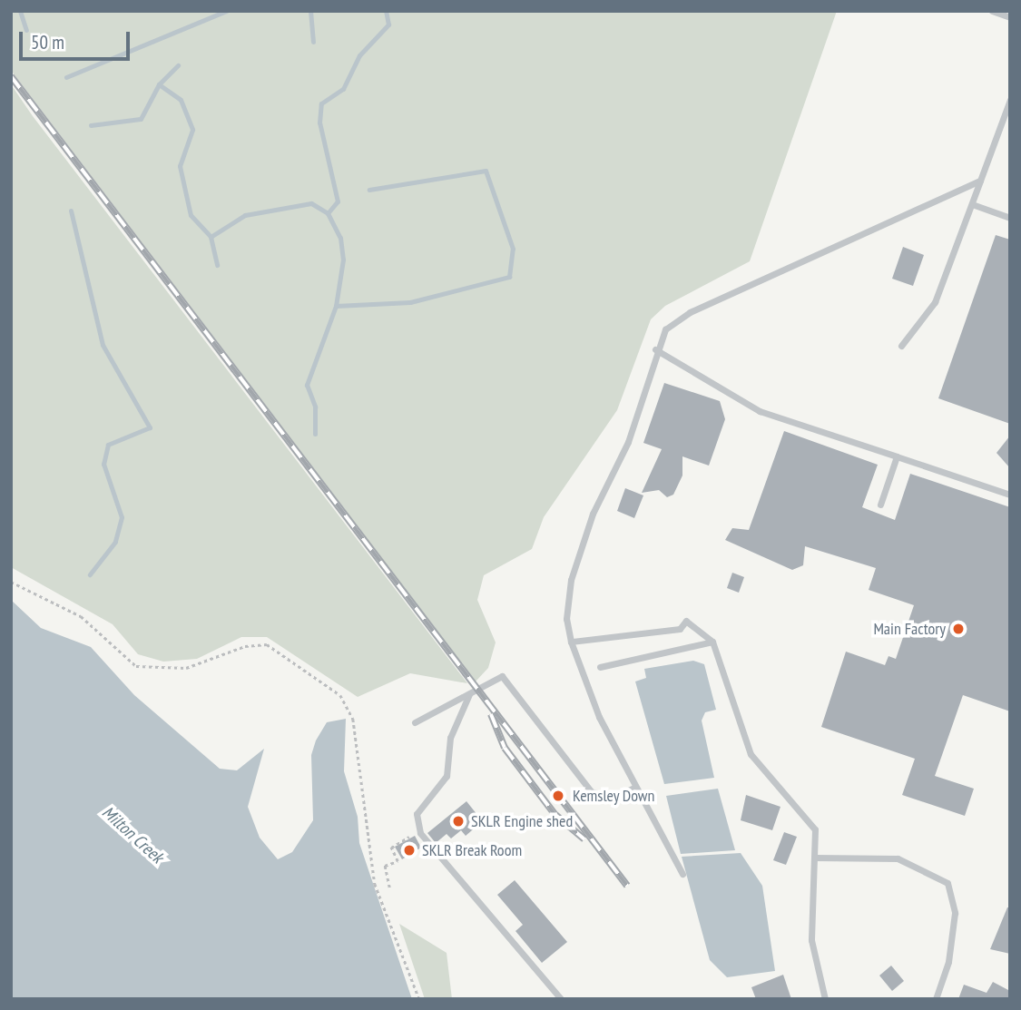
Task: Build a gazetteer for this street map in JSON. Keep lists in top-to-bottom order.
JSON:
{
  "water": ["Milton Creek"],
  "places": [
    "Main Factory",
    "Kemsley Down",
    "SKLR Engine shed",
    "SKLR Break Room"
  ],
  "scale_bar": "50 m"
}
